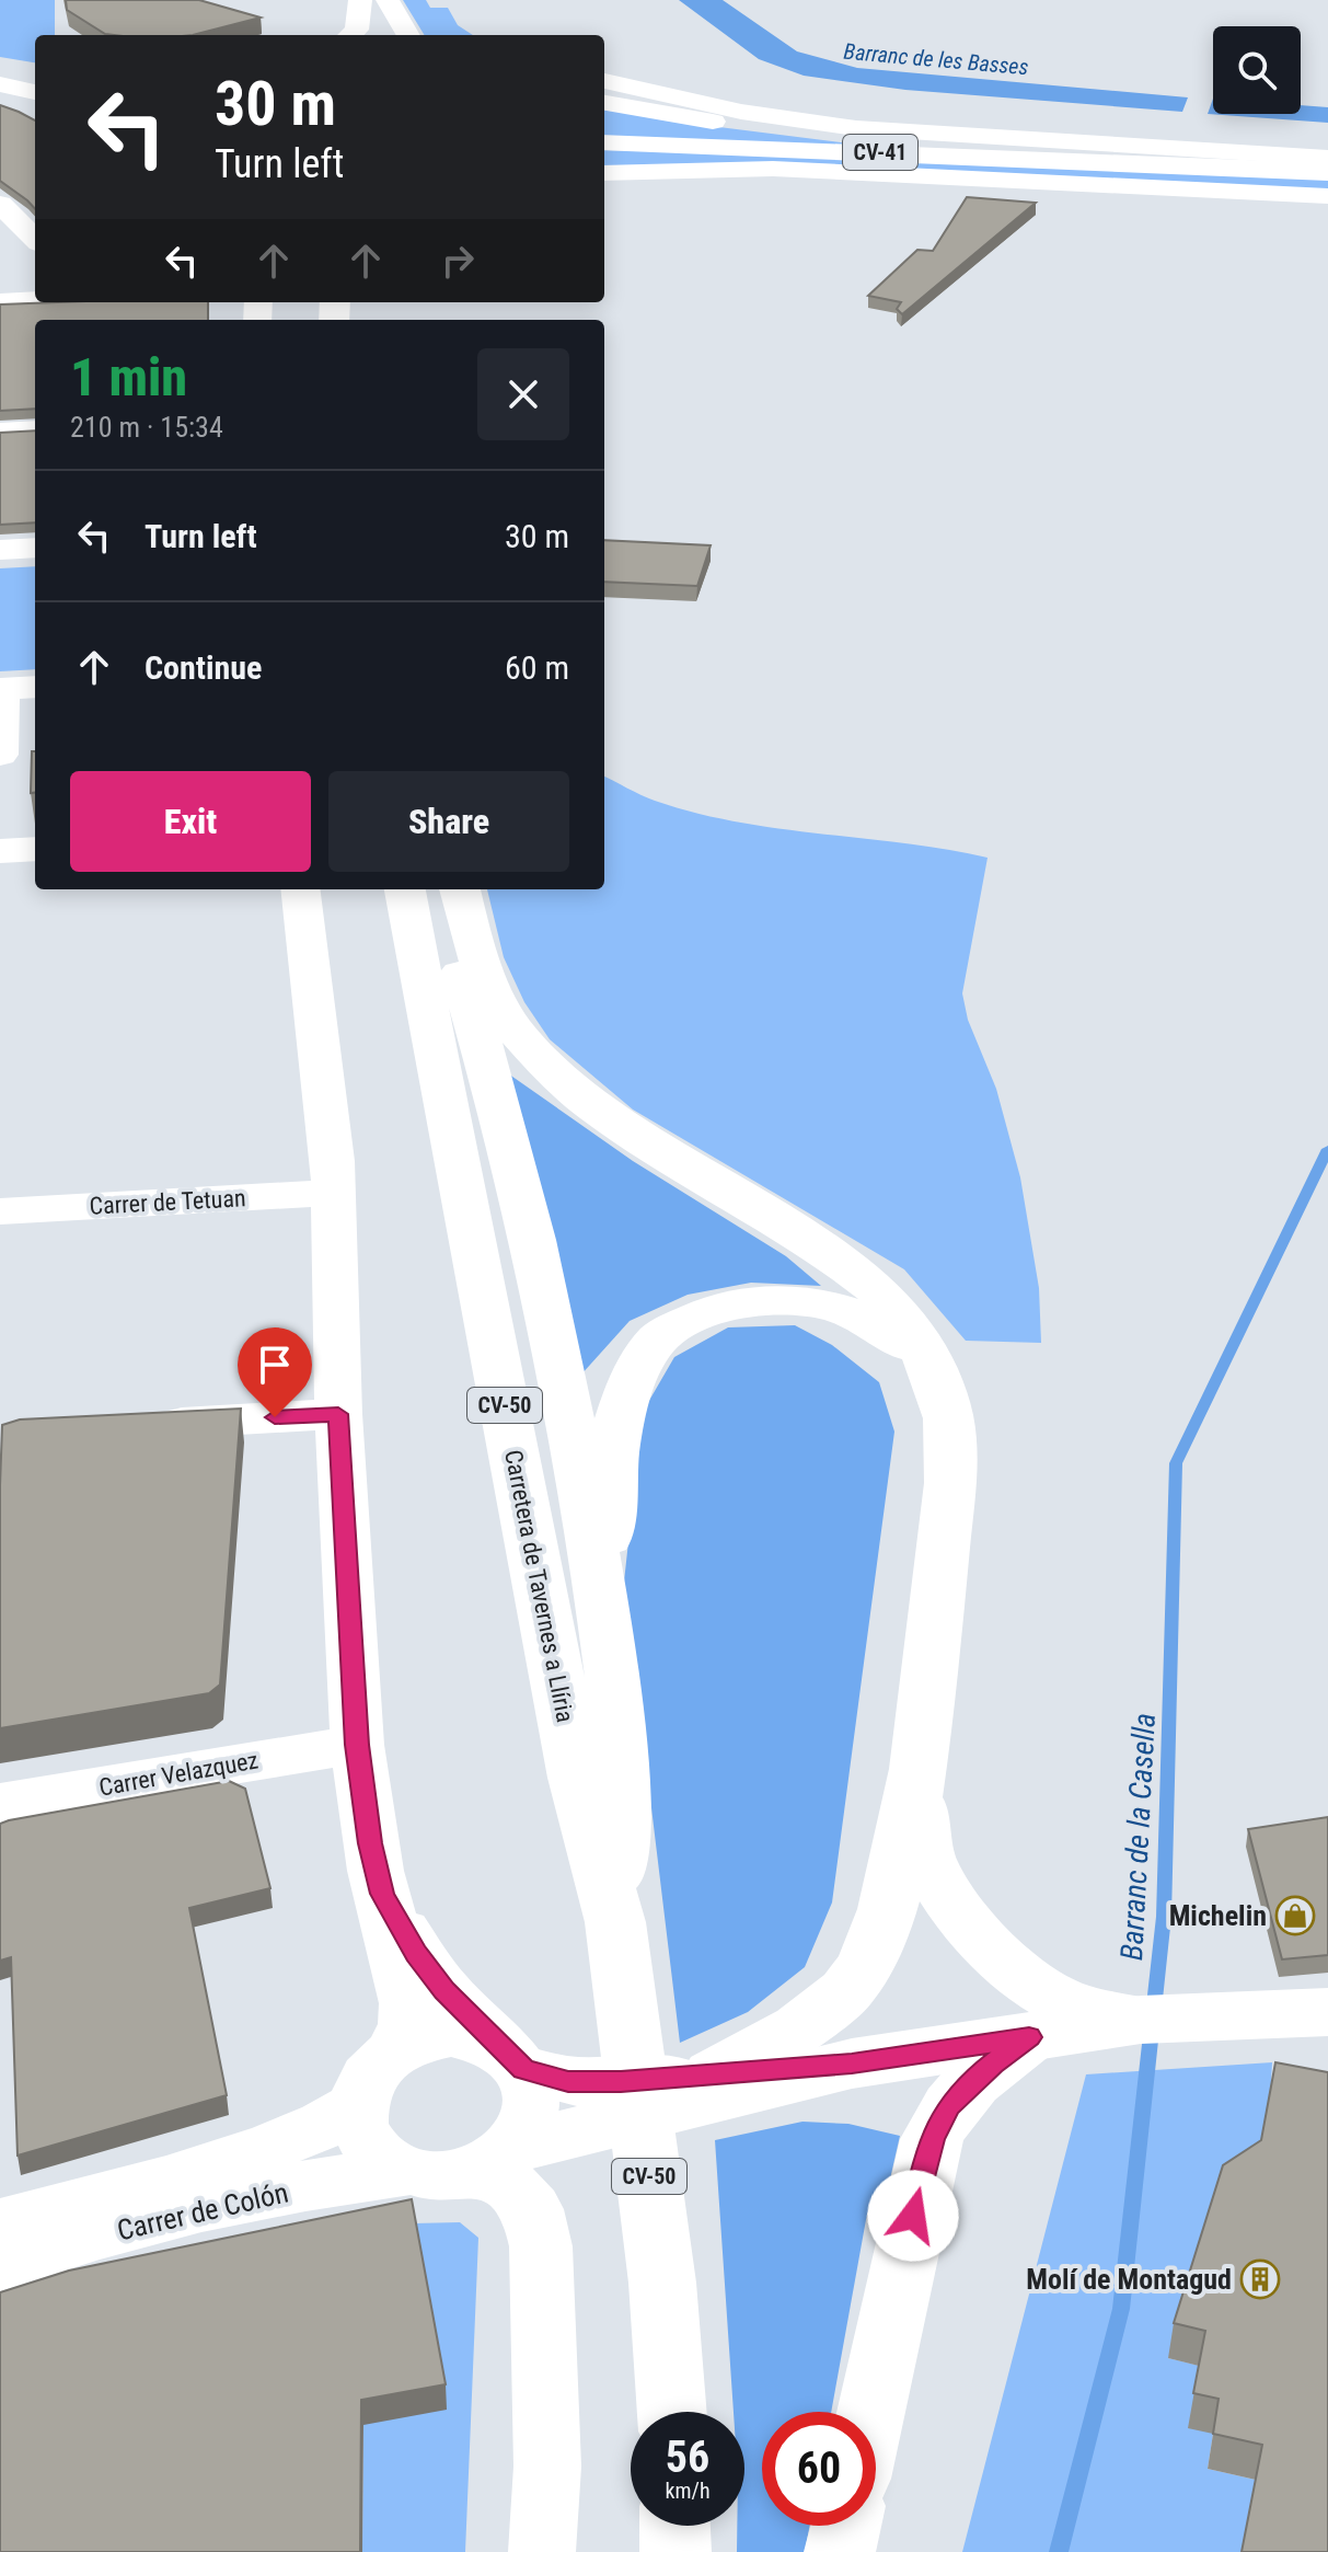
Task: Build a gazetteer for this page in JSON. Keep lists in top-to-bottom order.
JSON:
{
  "streets": {
    "main road": ["CV-41", "CV-50", "Carretera de Tavernes a Llíria"],
    "street": ["Carrer de Tetuan", "Carrer Velazquez", "Carrer de Colón"]
  },
  "water": ["Barranc de les Basses", "Barranc de la Casella"],
  "places": {
    "shop": ["Michelin"],
    "building": ["Molí de Montagud"]
  },
  "page": {
    "turn": ["30 m", "Turn left"],
    "heading": ["1 min", "210 m · 15:34"],
    "list": [
      {
        "name": "Turn left",
        "value": "30 m"
      },
      {
        "name": "Continue",
        "value": "60 m"
      }
    ],
    "buttons": ["Exit", "Share"],
    "speed": "56 km/h",
    "limit": "60"
  }
}
